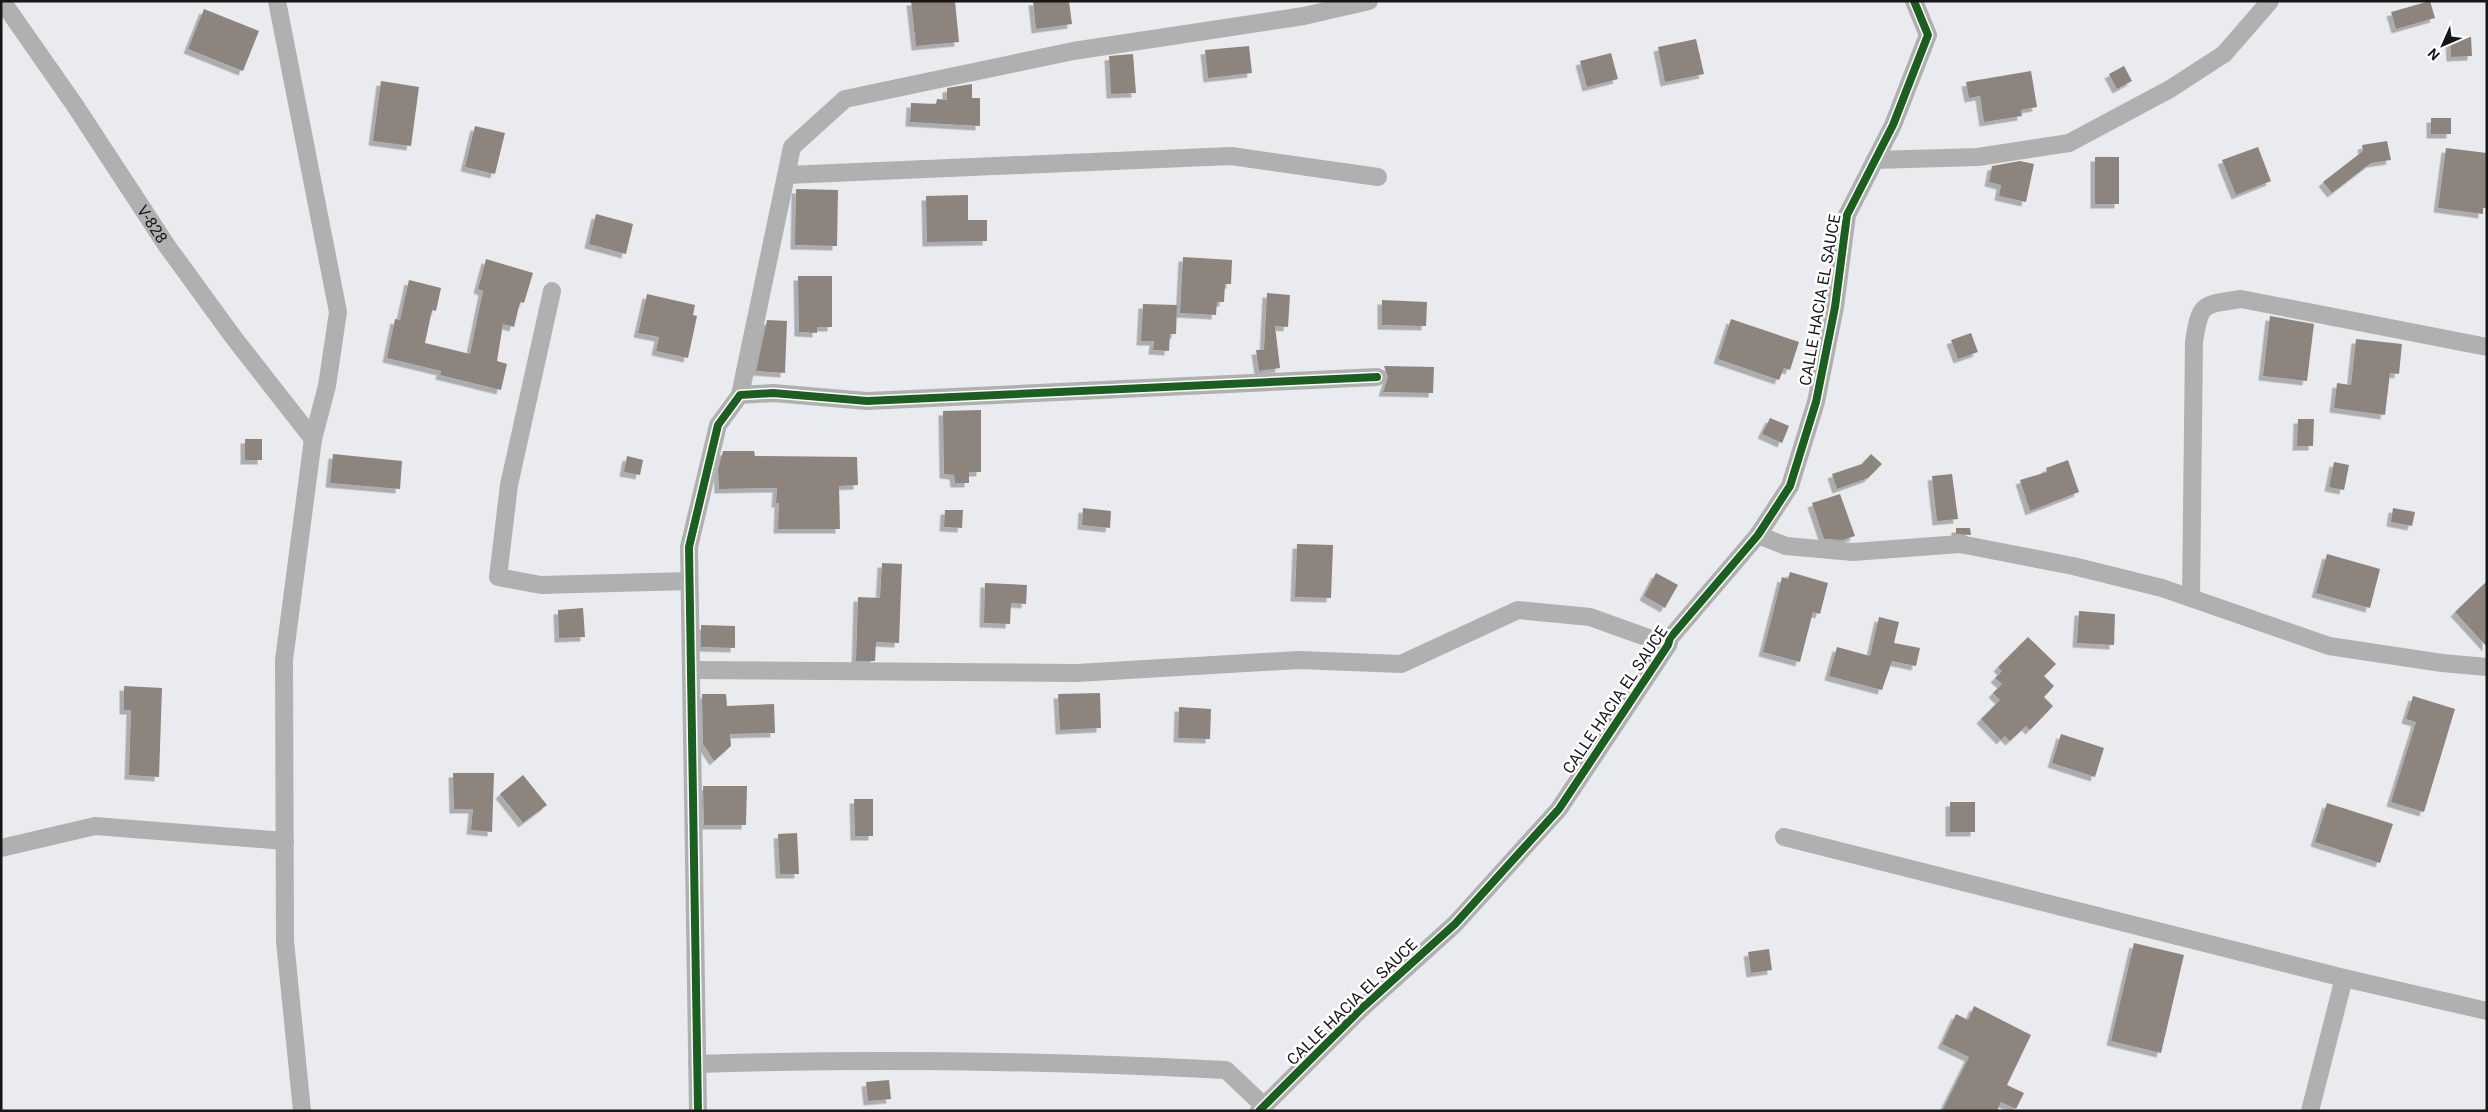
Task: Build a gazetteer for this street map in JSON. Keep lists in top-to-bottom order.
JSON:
{
  "streets": {
    "street": ["V-828", "CALLE HACIA EL SAUCE"]
  },
  "north": "bottom left"
}
